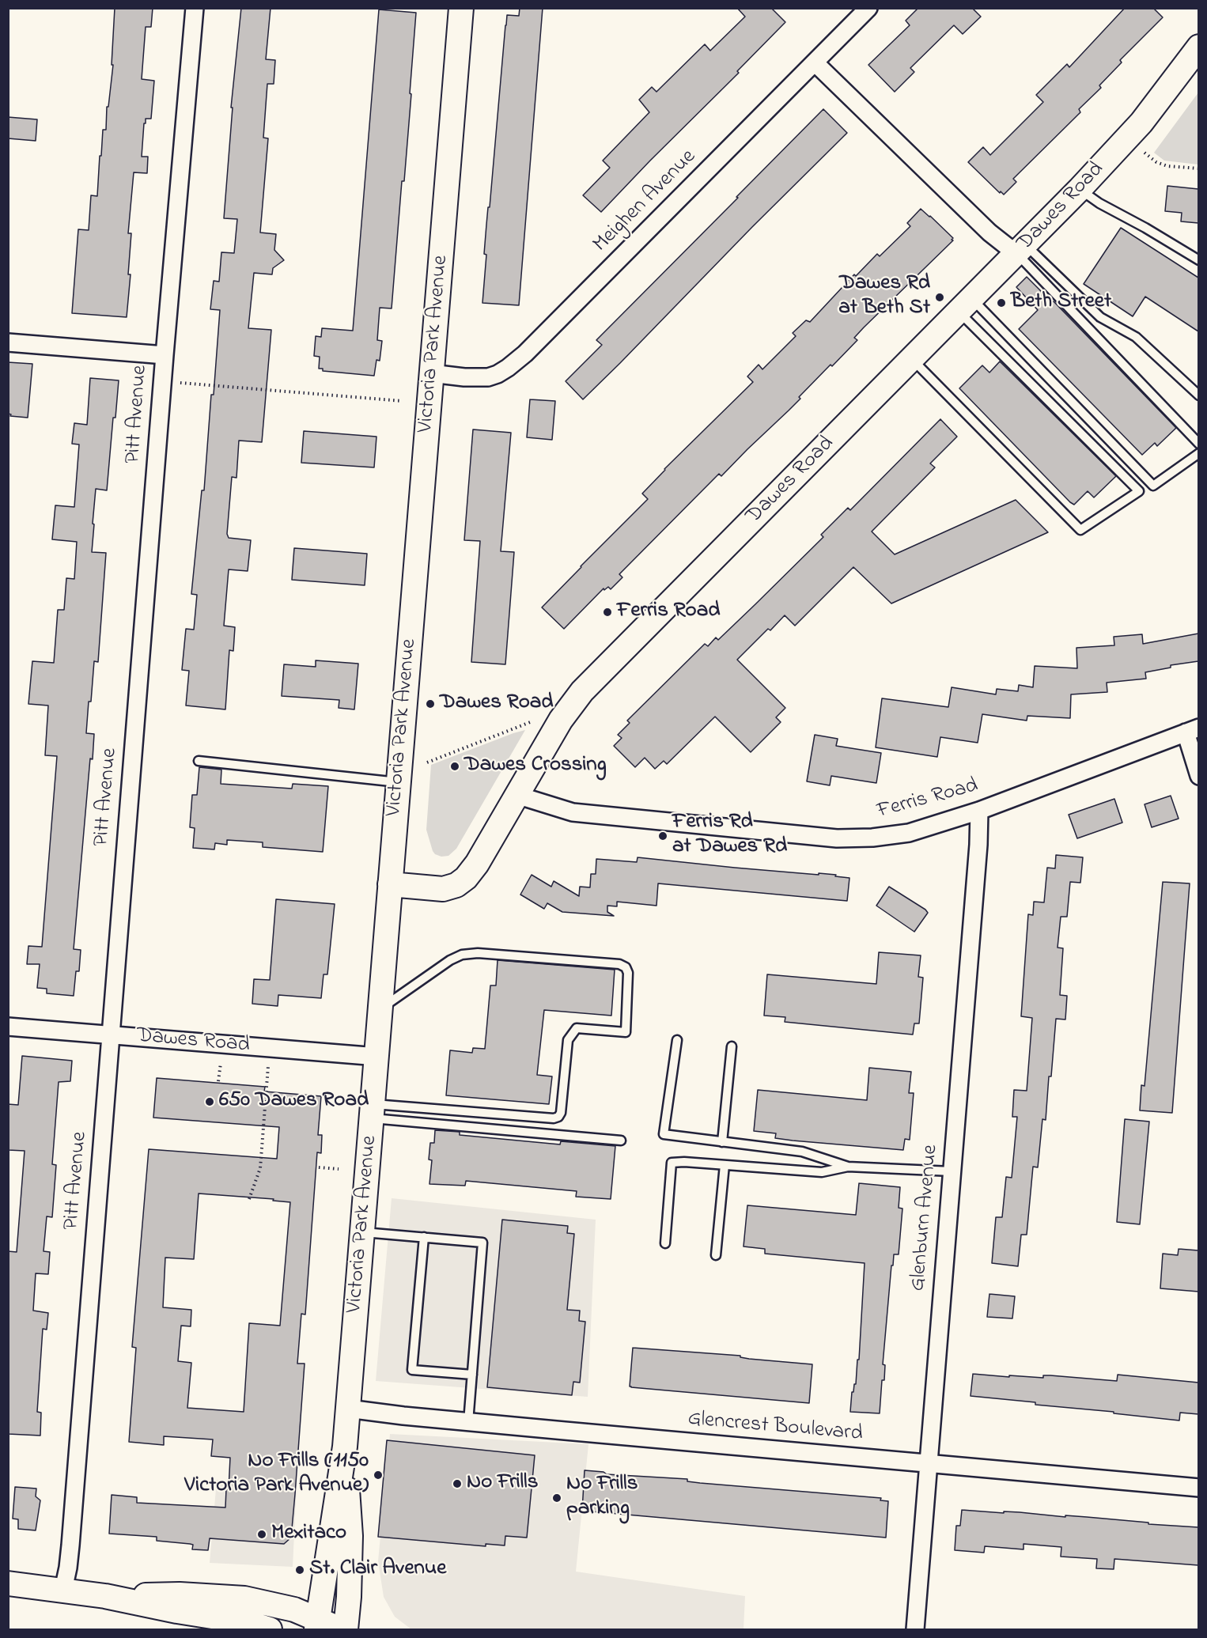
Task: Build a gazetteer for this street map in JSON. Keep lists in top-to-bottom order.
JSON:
{
  "streets": {
    "main road": ["Dawes Road", "Victoria Park Avenue"],
    "street": [
      "Meighen Avenue",
      "Pitt Avenue",
      "Ferris Road",
      "Glenburn Avenue",
      "Glencrest Boulevard"
    ]
  },
  "crossings": [
    ["Meighen Avenue", "Victoria Park Avenue"],
    ["Dawes Road", "Victoria Park Avenue"],
    ["Dawes Road", "Pitt Avenue"],
    ["Dawes Road", "Ferris Road"],
    ["Victoria Park Avenue", "Glencrest Boulevard"],
    ["Ferris Road", "Glenburn Avenue"],
    ["Glenburn Avenue", "Glencrest Boulevard"]
  ],
  "places": [
    "Dawes Rd at Beth St",
    "Beth Street",
    "Ferris Road",
    "Dawes Road",
    "Dawes Crossing",
    "Ferris Rd at Dawes Rd",
    "650 Dawes Road",
    "No Frills (1150 Victoria Park Avenue)",
    "No Frills",
    "No Frills parking",
    "Mexitaco",
    "St. Clair Avenue"
  ]
}
